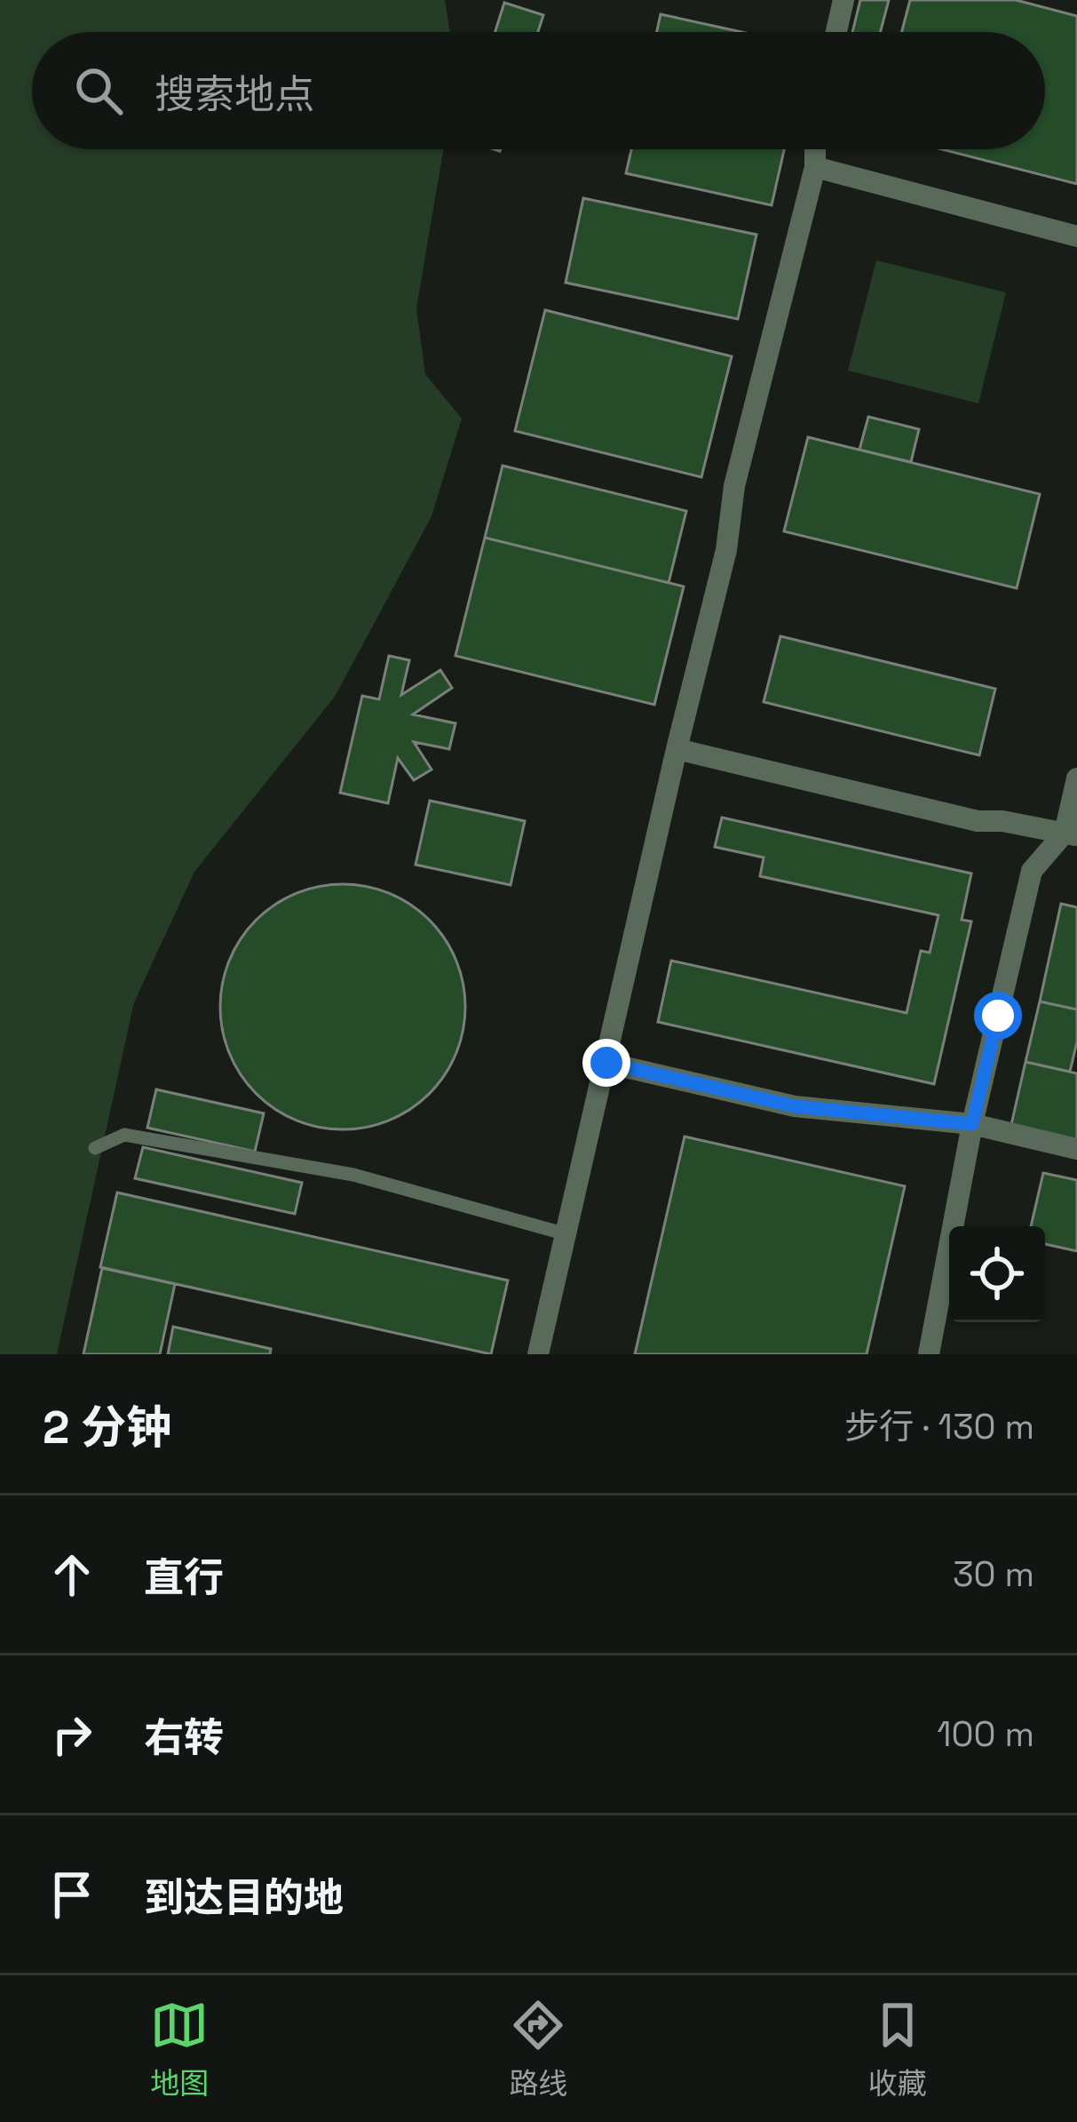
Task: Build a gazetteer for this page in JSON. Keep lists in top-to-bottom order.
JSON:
{
  "page": {
    "search": "搜索地点",
    "heading": ["2 分钟", "步行 · 130 m"],
    "list": [
      ["直行", "30 m"],
      ["右转", "100 m"],
      "到达目的地"
    ],
    "nav": ["地图", "路线", "收藏"]
  }
}
